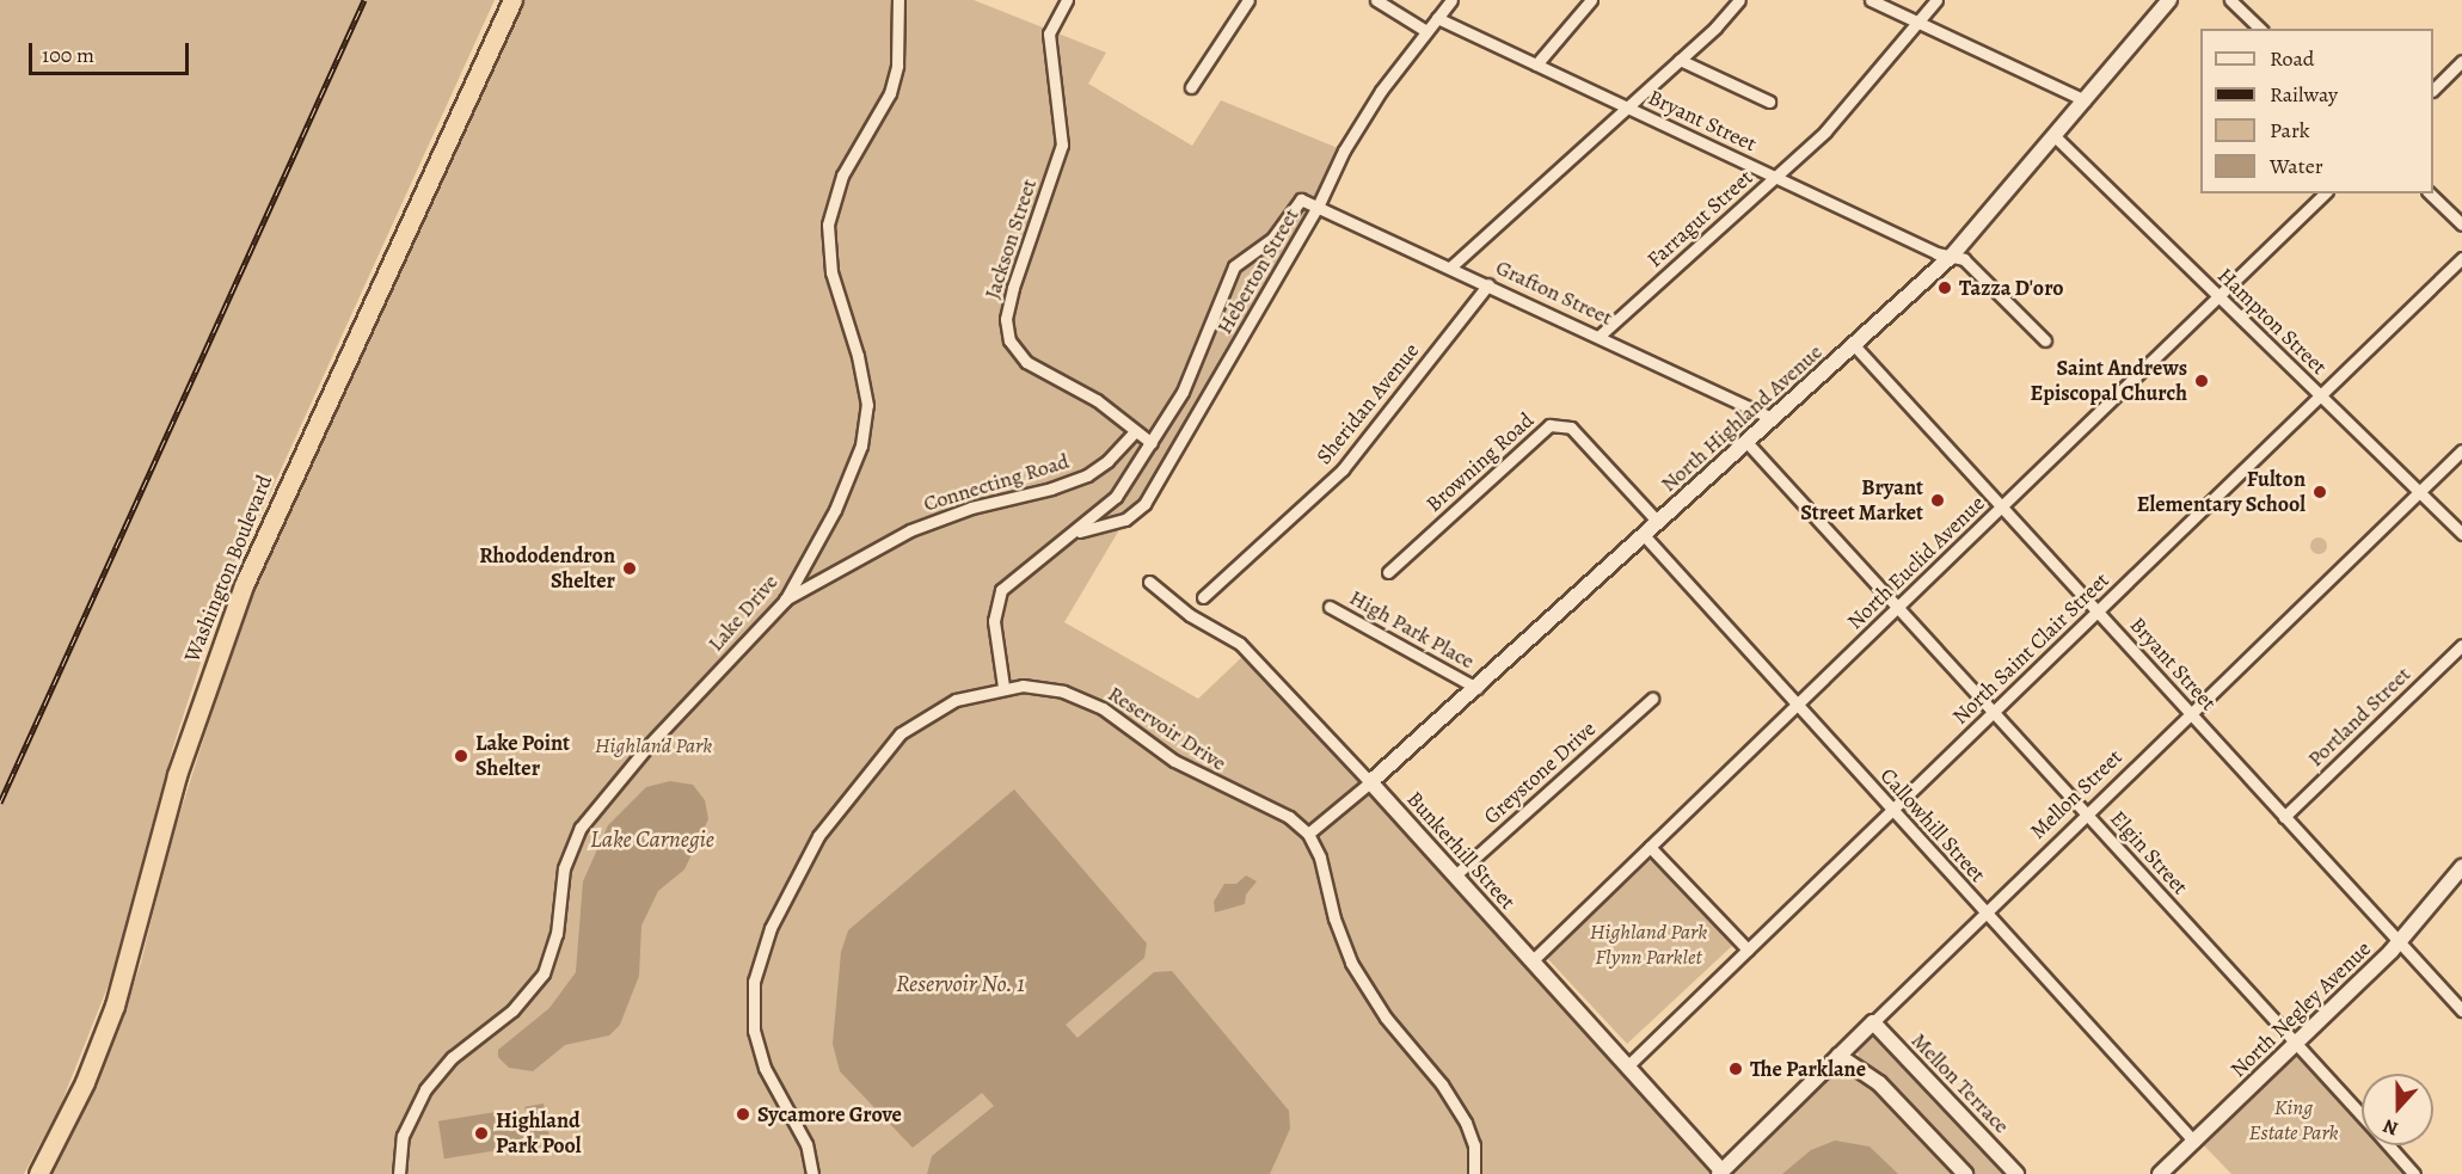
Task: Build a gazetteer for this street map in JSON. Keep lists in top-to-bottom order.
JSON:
{
  "streets": {
    "highway": ["Washington Boulevard"],
    "main road": [
      "North Highland Avenue",
      "Mellon Street",
      "Bunkerhill Street",
      "North Negley Avenue",
      "Mellon Terrace"
    ],
    "street": [
      "Bryant Street",
      "Farragut Street",
      "Jackson Street",
      "Heberton Street",
      "Grafton Street",
      "Hampton Street",
      "Sheridan Avenue",
      "Browning Road",
      "Connecting Road",
      "North Euclid Avenue",
      "Lake Drive",
      "High Park Place",
      "North Saint Clair Street",
      "Portland Street",
      "Reservoir Drive",
      "Greystone Drive",
      "Callowhill Street",
      "Elgin Street"
    ]
  },
  "crossings": [
    ["Bryant Street", "Farragut Street"],
    ["Bryant Street", "Heberton Street"],
    ["Bryant Street", "North Highland Avenue"],
    ["Bryant Street", "North Euclid Avenue"],
    ["Bryant Street", "North Saint Clair Street"],
    ["Bryant Street", "Portland Street"],
    ["Bryant Street", "Mellon Street"],
    ["Bryant Street", "North Negley Avenue"],
    ["Farragut Street", "Grafton Street"],
    ["Jackson Street", "Connecting Road"],
    ["Heberton Street", "Grafton Street"],
    ["Grafton Street", "Sheridan Avenue"],
    ["Grafton Street", "North Highland Avenue"],
    ["Hampton Street", "North Highland Avenue"],
    ["Hampton Street", "North Euclid Avenue"],
    ["Hampton Street", "North Saint Clair Street"],
    ["Hampton Street", "Mellon Street"],
    ["North Highland Avenue", "Browning Road"],
    ["North Highland Avenue", "High Park Place"],
    ["North Highland Avenue", "Reservoir Drive"],
    ["North Highland Avenue", "Callowhill Street"],
    ["North Highland Avenue", "Bunkerhill Street"],
    ["North Highland Avenue", "Elgin Street"],
    ["Connecting Road", "Lake Drive"],
    ["North Euclid Avenue", "Callowhill Street"],
    ["North Euclid Avenue", "Bunkerhill Street"],
    ["North Euclid Avenue", "Elgin Street"],
    ["North Saint Clair Street", "Callowhill Street"],
    ["North Saint Clair Street", "Bunkerhill Street"],
    ["North Saint Clair Street", "Elgin Street"],
    ["Greystone Drive", "Bunkerhill Street"],
    ["Mellon Street", "Callowhill Street"],
    ["Mellon Street", "Bunkerhill Street"],
    ["Mellon Street", "Elgin Street"],
    ["Mellon Street", "Mellon Terrace"],
    ["Callowhill Street", "North Negley Avenue"],
    ["Elgin Street", "North Negley Avenue"]
  ],
  "water": ["Lake Carnegie", "Reservoir No. 1"],
  "parks": ["Highland Park", "Highland Park Flynn Parklet", "King Estate Park"],
  "places": [
    "Tazza D'oro",
    "Saint Andrews Episcopal Church",
    "Fulton Elementary School",
    "Bryant Street Market",
    "Rhododendron Shelter",
    "Lake Point Shelter",
    "The Parklane",
    "Sycamore Grove",
    "Highland Park Pool"
  ],
  "legend": [
    "Road",
    "Railway",
    "Park",
    "Water"
  ],
  "scale_bar": "100 m",
  "north": "bottom"
}
